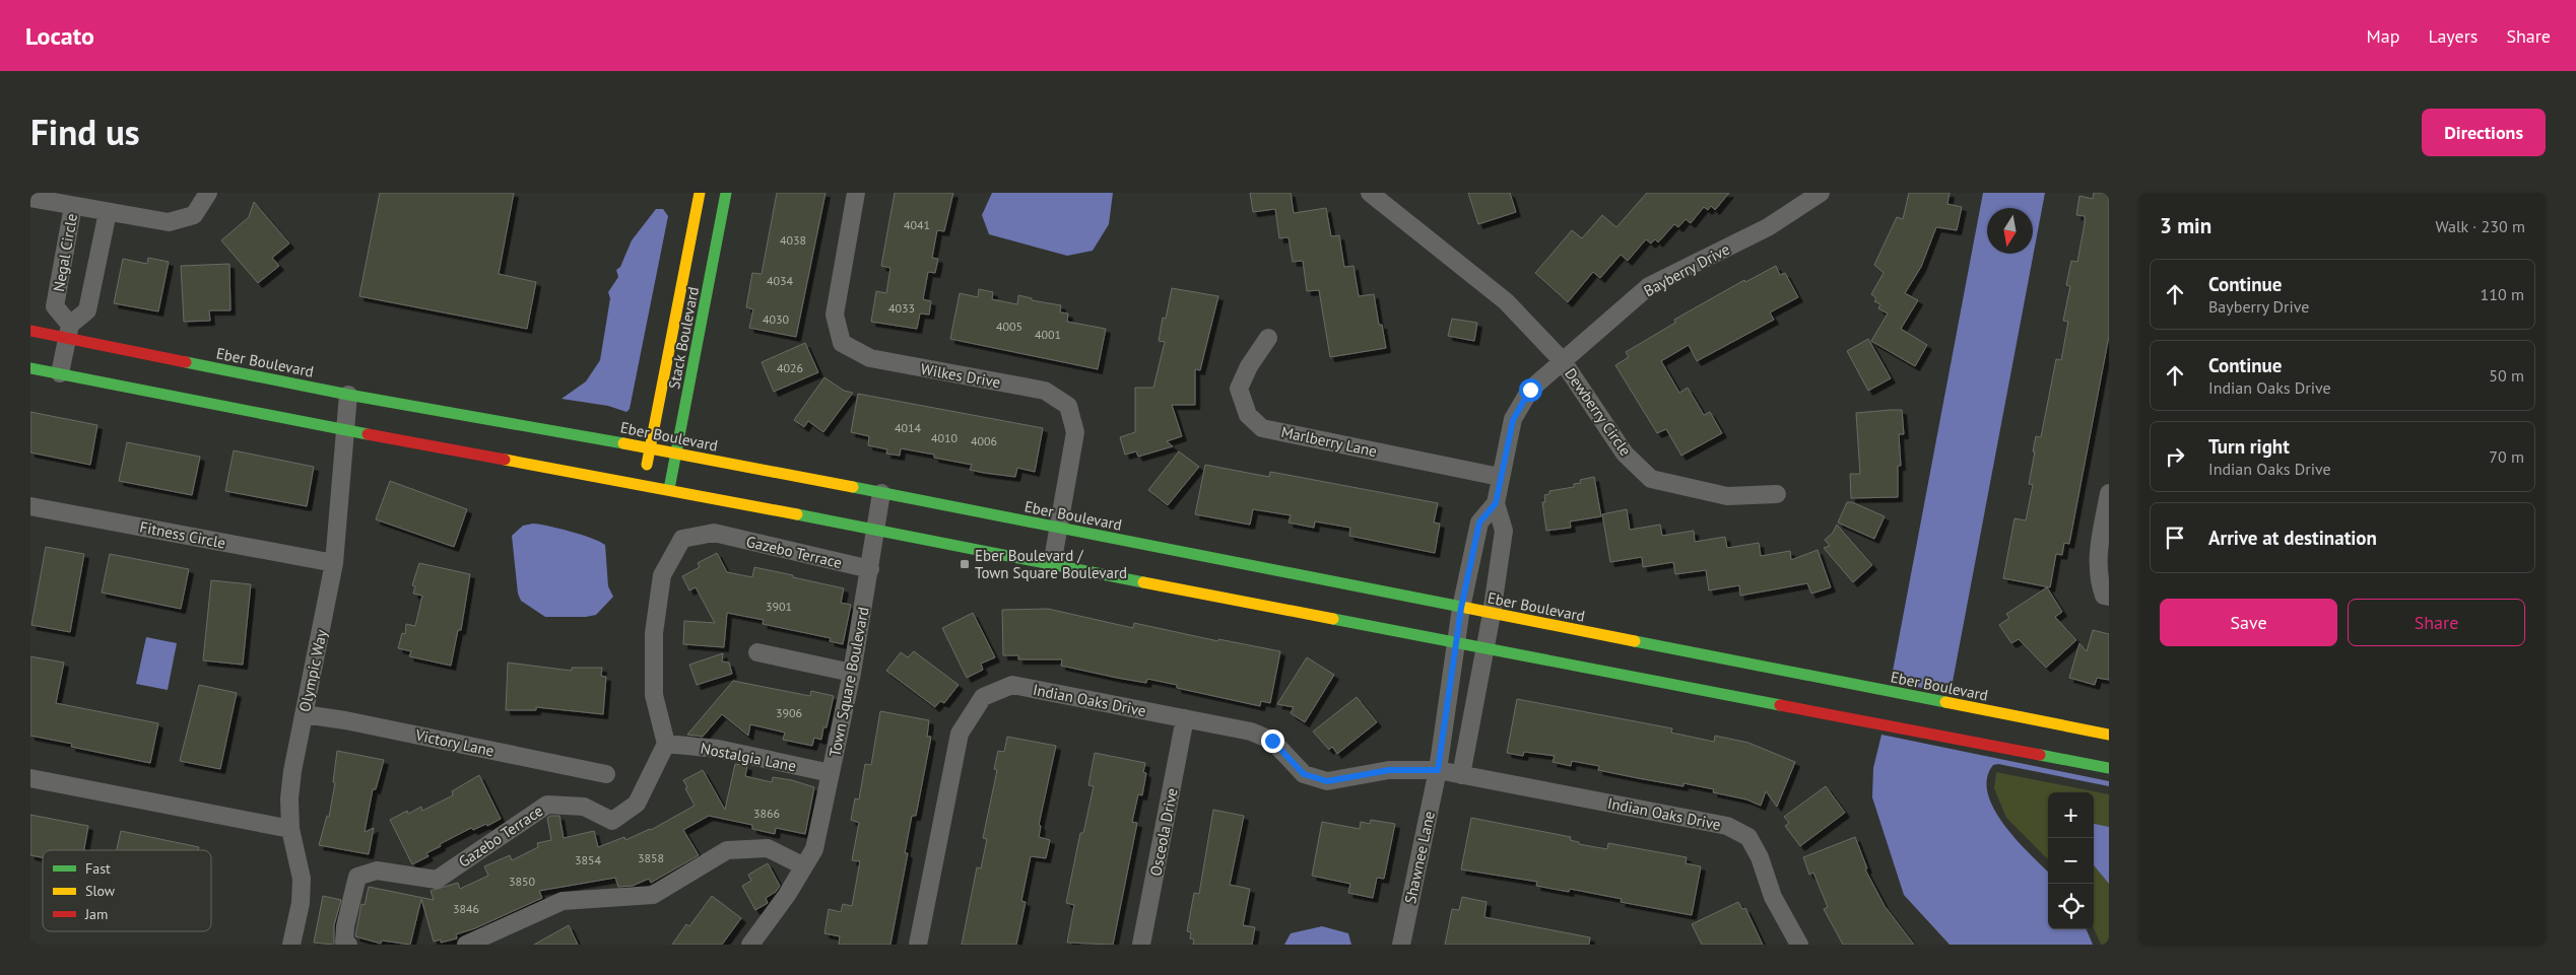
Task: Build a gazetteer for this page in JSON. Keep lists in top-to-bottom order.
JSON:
{
  "streets": {
    "street": [
      "Negal Circle",
      "Bayberry Drive",
      "Stack Boulevard",
      "Eber Boulevard",
      "Wilkes Drive",
      "Dewberry Circle",
      "Marlberry Lane",
      "Fitness Circle",
      "Gazebo Terrace",
      "Olympic Way",
      "Town Square Boulevard",
      "Indian Oaks Drive",
      "Victory Lane",
      "Nostalgia Lane",
      "Osceola Drive",
      "Shawnee Lane"
    ]
  },
  "crossings": [
    ["Negal Circle", "Eber Boulevard"],
    ["Bayberry Drive", "Eber Boulevard"],
    ["Bayberry Drive", "Dewberry Circle"],
    ["Bayberry Drive", "Marlberry Lane"],
    ["Stack Boulevard", "Eber Boulevard"],
    ["Eber Boulevard", "Wilkes Drive"],
    ["Eber Boulevard", "Olympic Way"],
    ["Eber Boulevard", "Town Square Boulevard"],
    ["Fitness Circle", "Olympic Way"],
    ["Gazebo Terrace", "Town Square Boulevard"],
    ["Gazebo Terrace", "Nostalgia Lane"],
    ["Olympic Way", "Victory Lane"],
    ["Town Square Boulevard", "Nostalgia Lane"],
    ["Indian Oaks Drive", "Osceola Drive"],
    ["Indian Oaks Drive", "Shawnee Lane"]
  ],
  "places": {
    "transit": ["Eber Boulevard / Town Square Boulevard"]
  },
  "house_numbers": [
    "4041",
    "4038",
    "4034",
    "4033",
    "4030",
    "4005",
    "4001",
    "4026",
    "4014",
    "4010",
    "4006",
    "3901",
    "3906",
    "3866",
    "3858",
    "3854",
    "3850",
    "3846"
  ],
  "legend": ["Fast", "Slow", "Jam"],
  "north": "bottom",
  "page": {
    "header": "Locato",
    "nav": ["Map", "Layers", "Share"],
    "title": "Find us",
    "buttons": [
      "Directions",
      ["Save", "Share"]
    ],
    "heading": ["3 min", "Walk · 230 m"],
    "list": [
      ["Continue", "Bayberry Drive", "110 m"],
      ["Continue", "Indian Oaks Drive", "50 m"],
      ["Turn right", "Indian Oaks Drive", "70 m"],
      "Arrive at destination"
    ],
    "map_buttons": ["+", "−"]
  }
}
